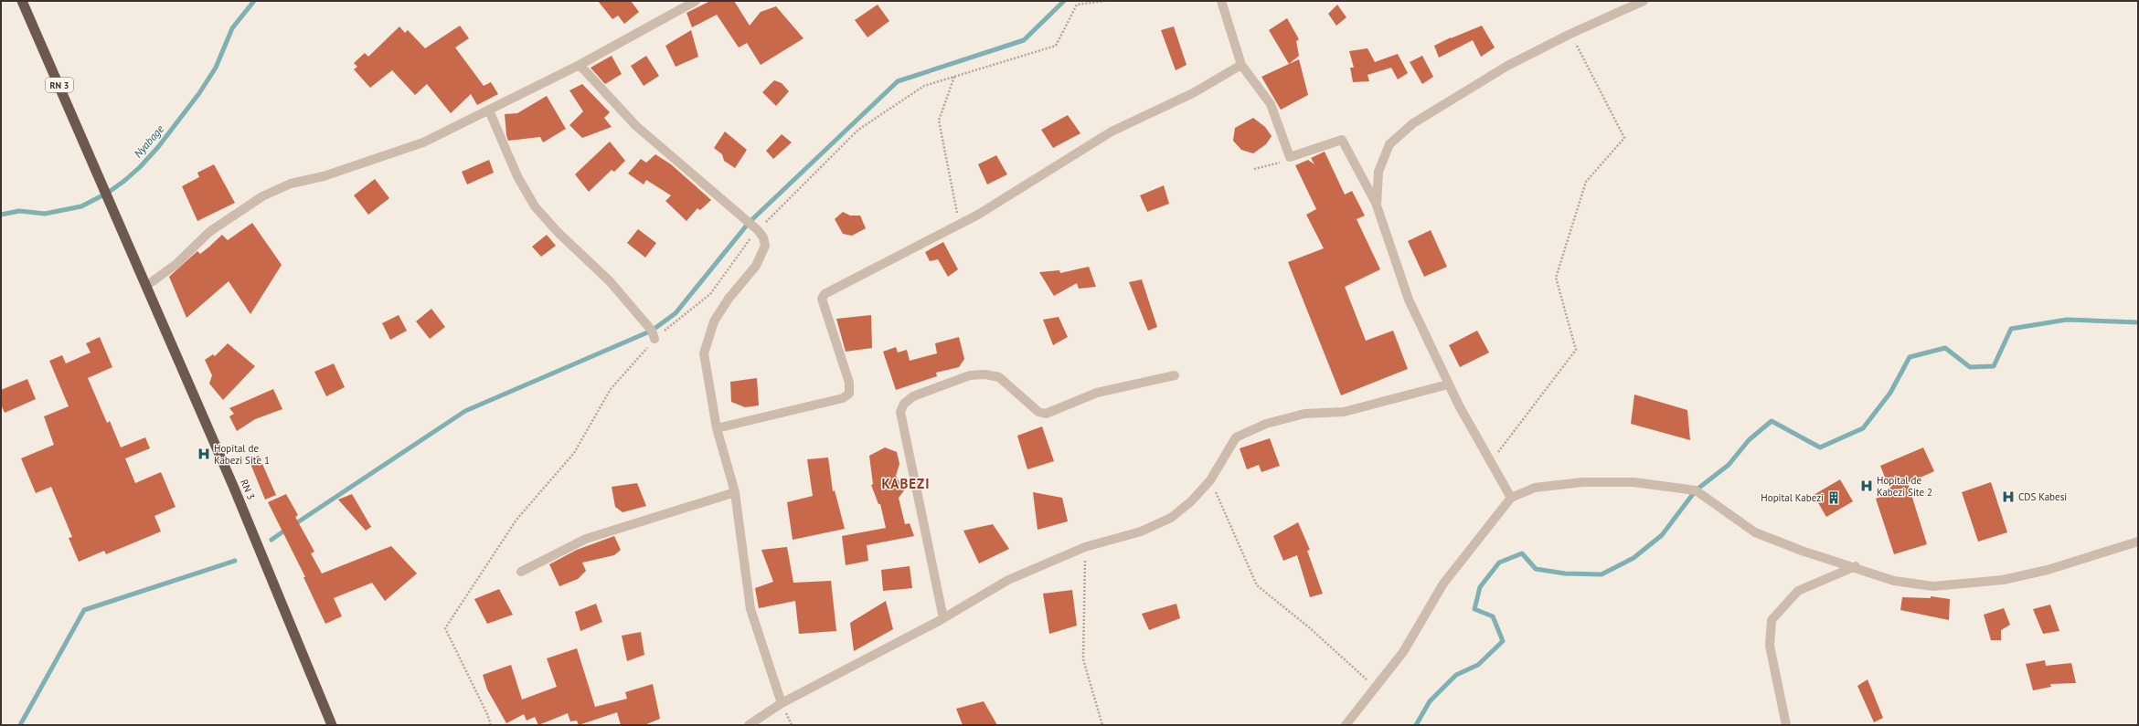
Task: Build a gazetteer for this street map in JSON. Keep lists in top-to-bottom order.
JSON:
{
  "streets": {
    "highway": ["RN 3"]
  },
  "districts": ["KABEZI"],
  "water": ["Nyabage"],
  "places": {
    "hospital": ["Hopital de Kabezi Site 1", "Hopital de Kabezi Site 2", "CDS Kabesi"],
    "building": ["Hopital Kabezi"]
  }
}
